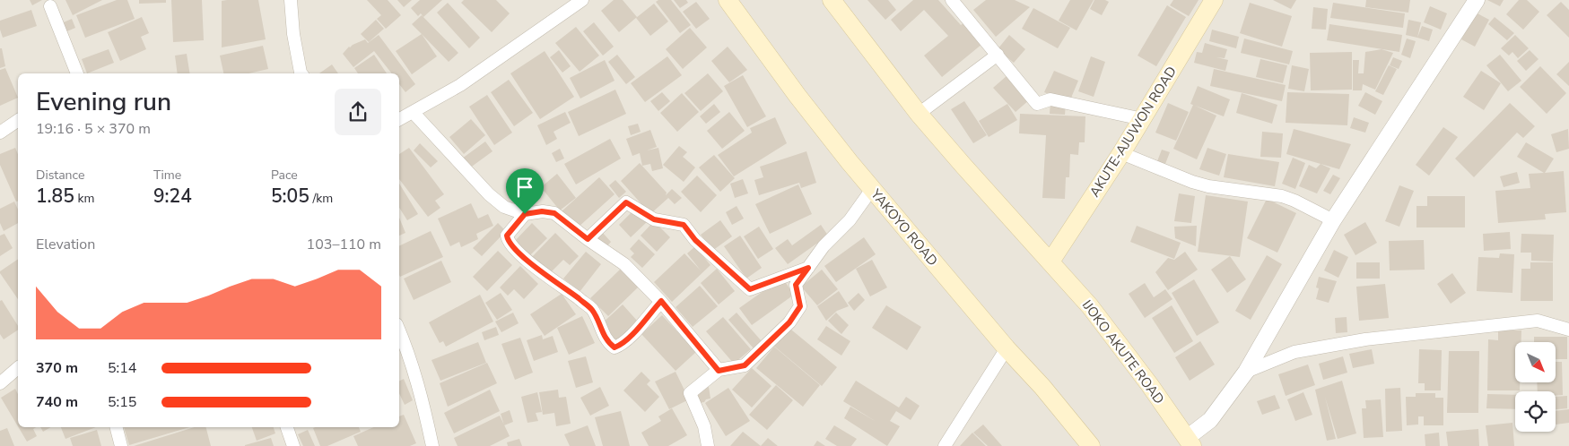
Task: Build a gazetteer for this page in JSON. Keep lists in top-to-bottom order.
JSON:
{
  "streets": {
    "main road": ["AKUTE-AJUWON ROAD", "YAKOYO ROAD", "IJOKO AKUTE ROAD"]
  },
  "crossings": [
    ["AKUTE-AJUWON ROAD", "IJOKO AKUTE ROAD"]
  ],
  "north": "bottom right",
  "page": {
    "heading": ["Evening run", "19:16 · 5 × 370 m"],
    "stats": [
      ["Distance", "1.85 km"],
      ["Time", "9:24"],
      ["Pace", "5:05 /km"]
    ],
    "chart": ["Elevation", "103–110 m"],
    "list": [
      {
        "name": "370 m",
        "note": "5:14"
      },
      {
        "name": "740 m",
        "note": "5:15"
      }
    ]
  }
}
